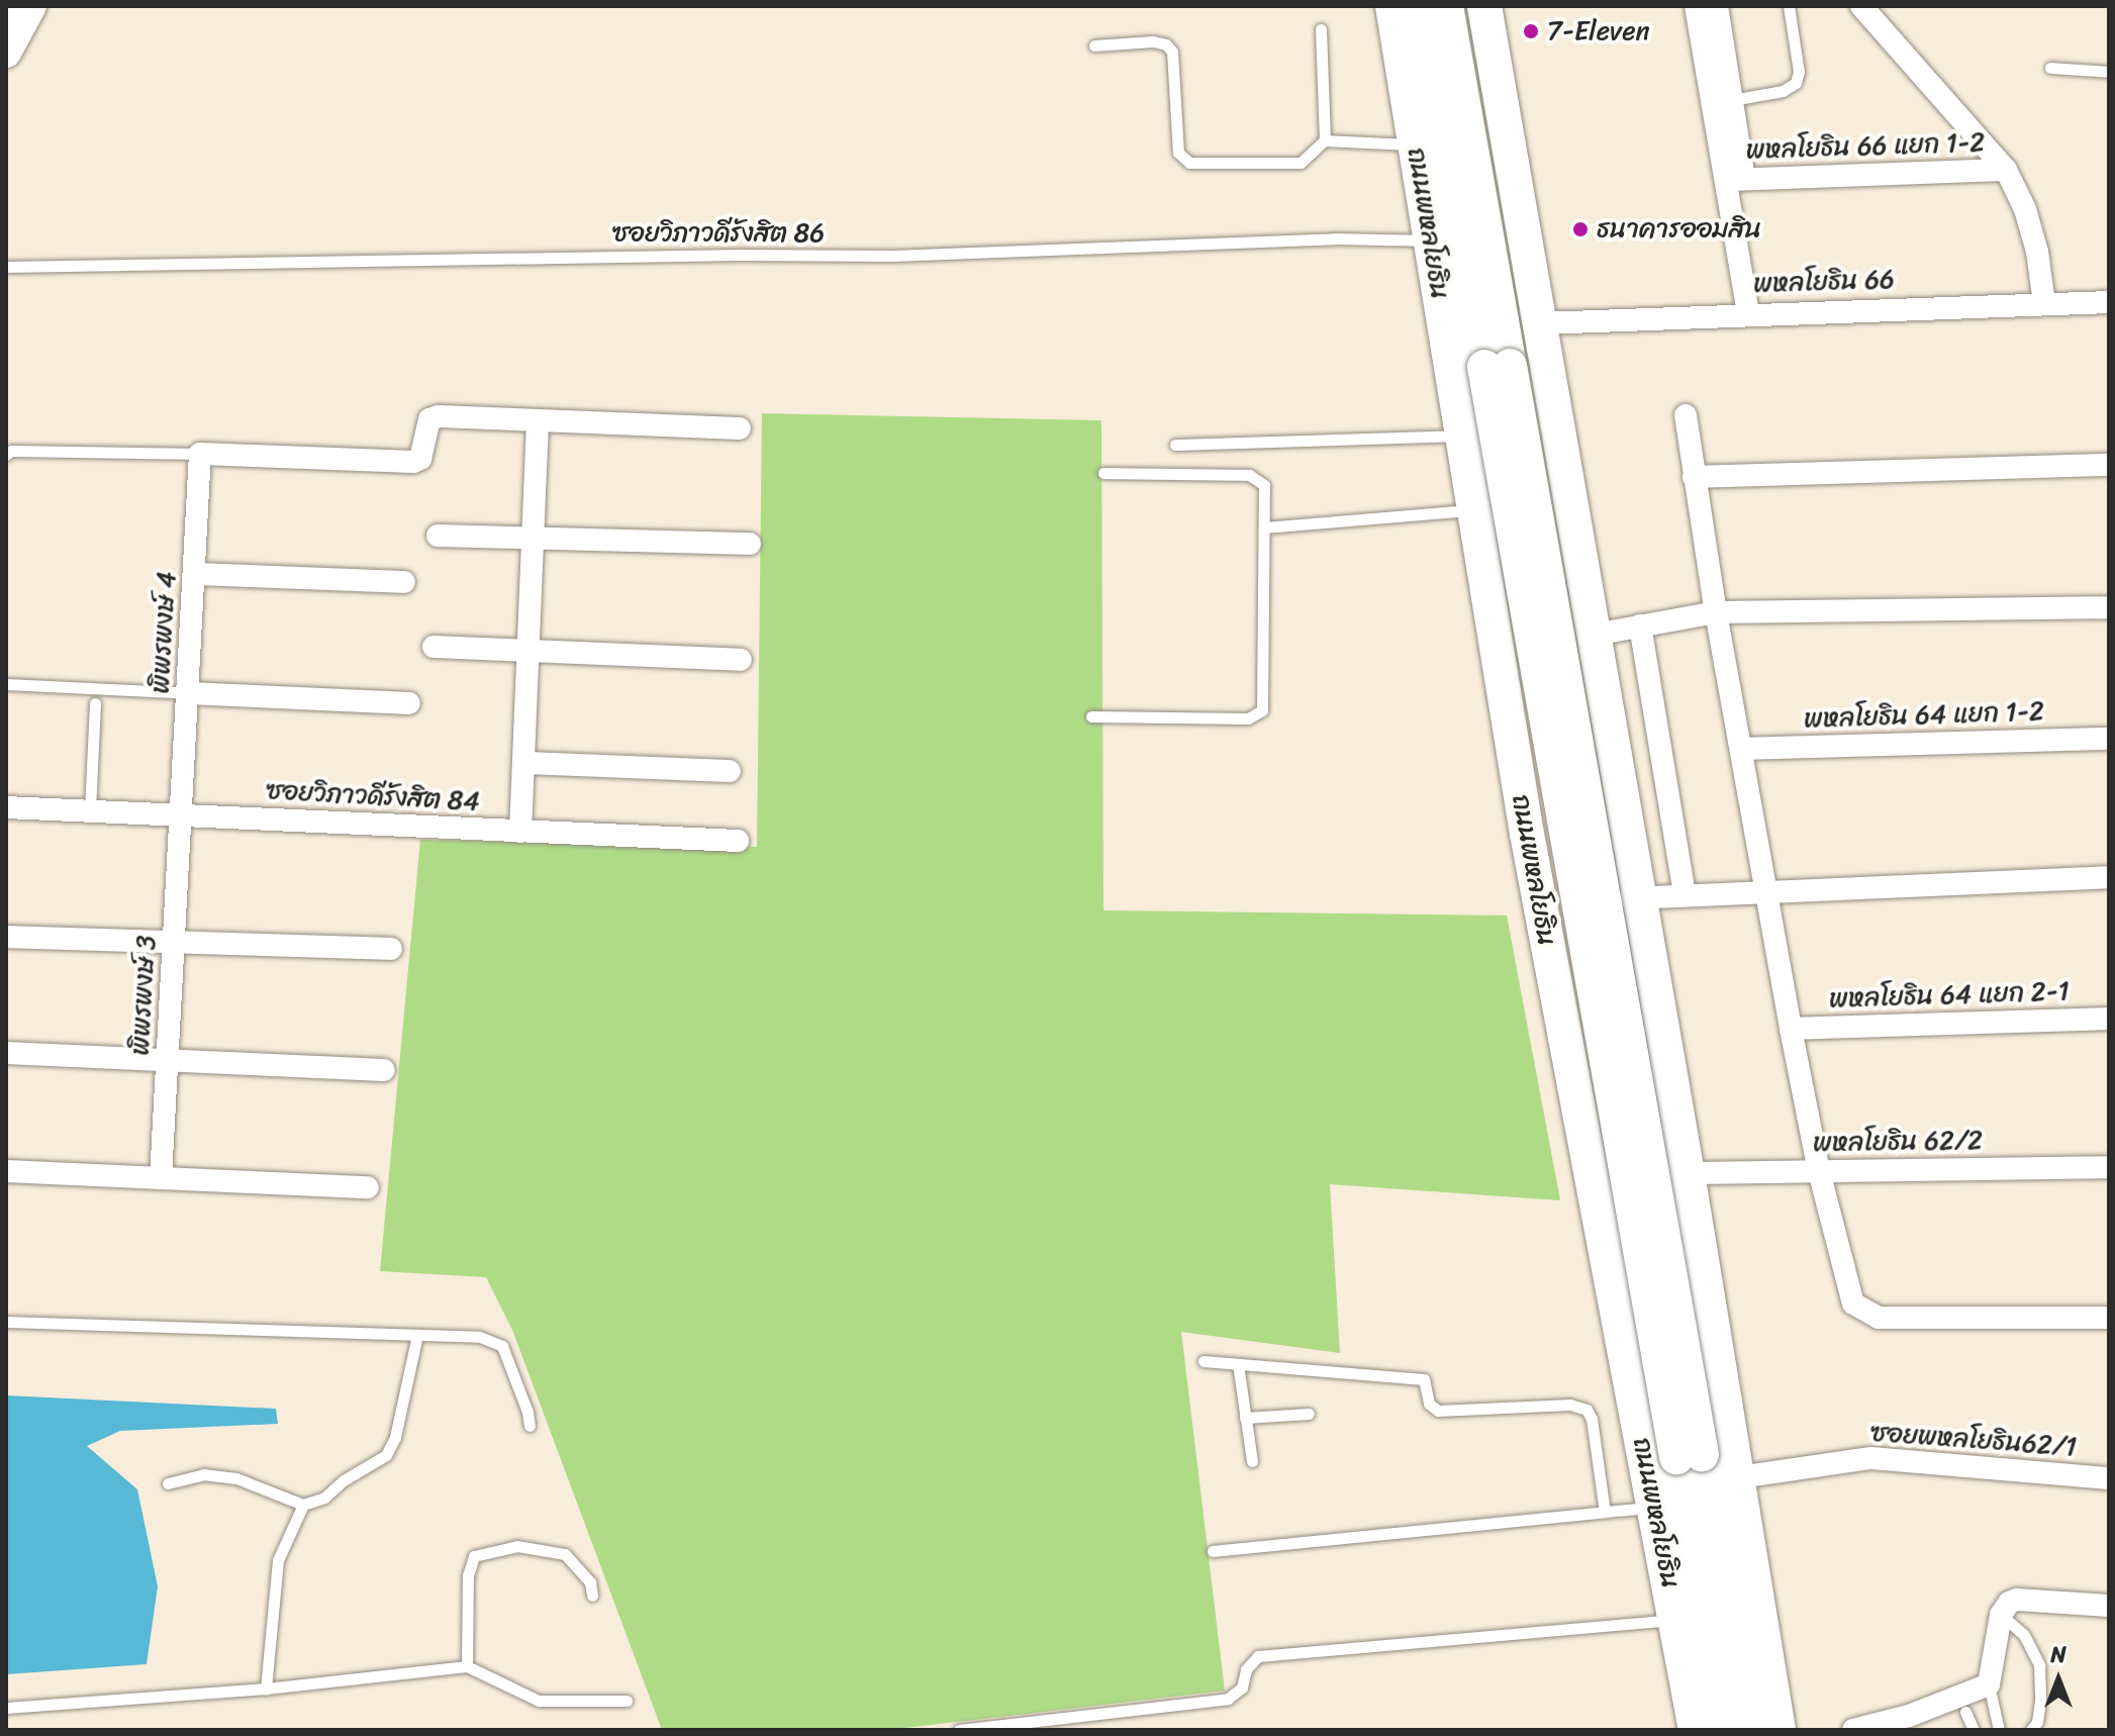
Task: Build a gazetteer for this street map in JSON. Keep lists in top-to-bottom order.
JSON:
{
  "streets": {
    "main road": ["ถนนพหลโยธิน"],
    "street": [
      "พหลโยธิน 66 แยก 1-2",
      "พหลโยธิน 66",
      "พิพรพงษ์ 4",
      "พหลโยธิน 64 แยก 1-2",
      "ซอยวิภาวดีรังสิต 84",
      "พิพรพงษ์ 3",
      "พหลโยธิน 64 แยก 2-1",
      "พหลโยธิน 62/2",
      "ซอยพหลโยธิน62/1"
    ],
    "lane": ["ซอยวิภาวดีรังสิต 86"]
  },
  "crossings": [
    ["ถนนพหลโยธิน", "ซอยวิภาวดีรังสิต 86"],
    ["พิพรพงษ์ 4", "ซอยวิภาวดีรังสิต 84"],
    ["พิพรพงษ์ 4", "พิพรพงษ์ 3"],
    ["ซอยวิภาวดีรังสิต 84", "พิพรพงษ์ 3"]
  ],
  "places": ["7-Eleven", "ธนาคารออมสิน"],
  "north": "top"
}
